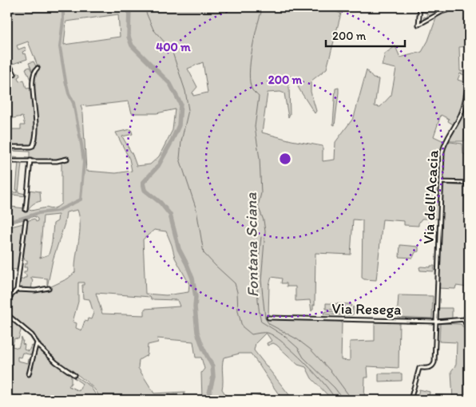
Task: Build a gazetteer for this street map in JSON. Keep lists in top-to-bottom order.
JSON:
{
  "streets": {
    "street": ["Via dell'Acacia", "Via Resega"]
  },
  "crossings": [
    ["Via dell'Acacia", "Via Resega"]
  ],
  "water": ["Fontana Sciana"],
  "scale_bar": "200 m",
  "rings": ["400 m", "200 m"]
}
